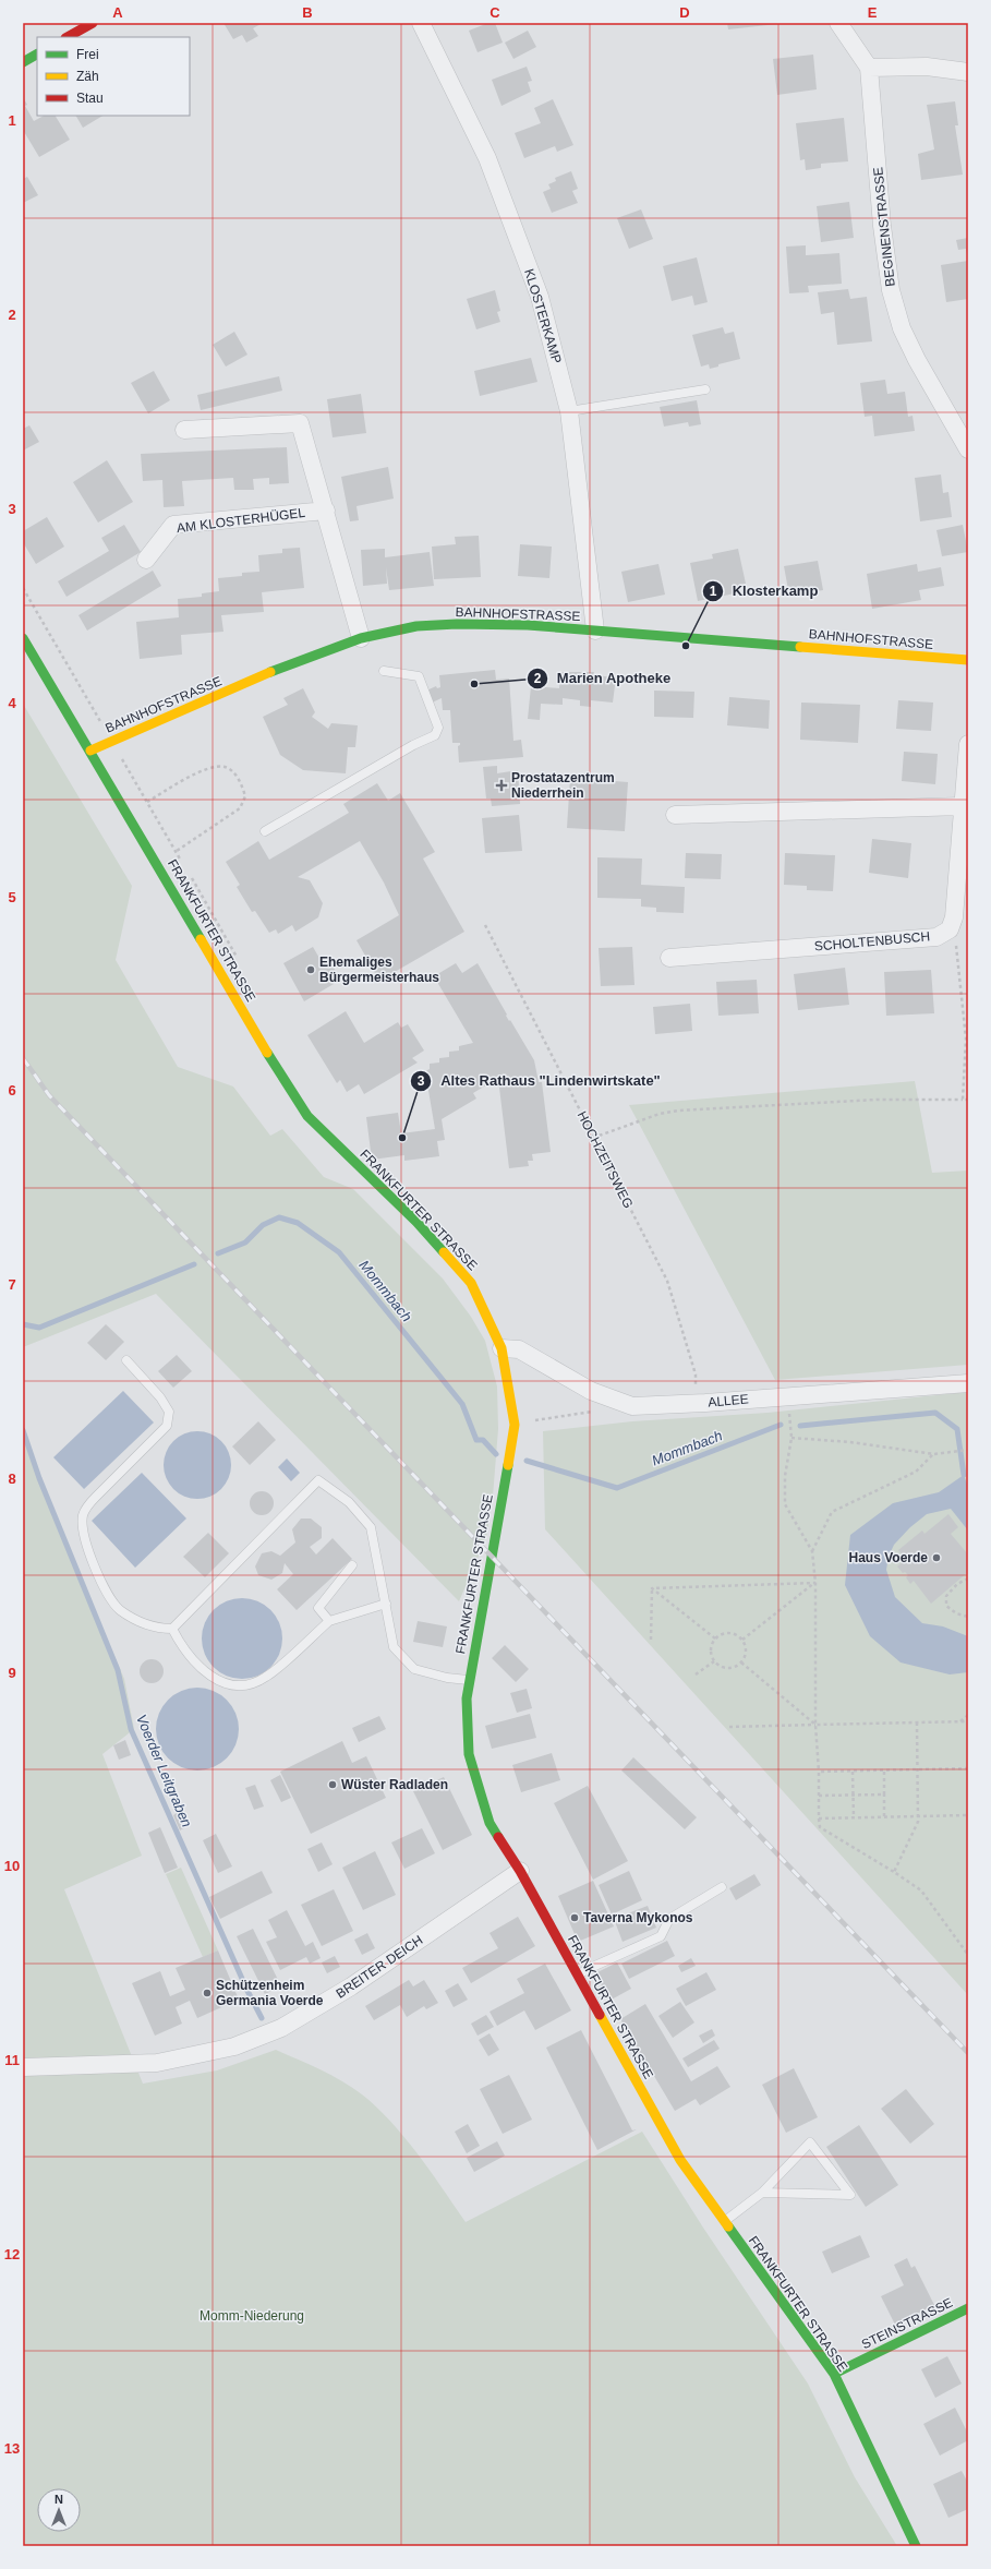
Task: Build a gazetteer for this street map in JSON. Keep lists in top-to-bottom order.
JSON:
{
  "streets": {
    "main road": ["BAHNHOFSTRASSE", "FRANKFURTER STRASSE", "STEINSTRASSE"],
    "street": [
      "BEGINENSTRASSE",
      "KLOSTERKAMP",
      "AM KLOSTERHÜGEL",
      "SCHOLTENBUSCH",
      "ALLEE",
      "BREITER DEICH"
    ],
    "path": ["HOCHZEITSWEG"]
  },
  "crossings": [
    ["KLOSTERKAMP", "BAHNHOFSTRASSE"],
    ["AM KLOSTERHÜGEL", "BAHNHOFSTRASSE"],
    ["BAHNHOFSTRASSE", "FRANKFURTER STRASSE"],
    ["FRANKFURTER STRASSE", "ALLEE"],
    ["FRANKFURTER STRASSE", "BREITER DEICH"],
    ["FRANKFURTER STRASSE", "STEINSTRASSE"],
    ["HOCHZEITSWEG", "ALLEE"]
  ],
  "water": ["Mommbach", "Voerder Leitgraben"],
  "parks": ["Momm-Niederung"],
  "places": {
    "other": [
      "Klosterkamp",
      "Marien Apotheke",
      "Ehemaliges Bürgermeisterhaus",
      "Altes Rathaus \"Lindenwirtskate\"",
      "Haus Voerde",
      "Wüster Radladen",
      "Taverna Mykonos",
      "Schützenheim Germania Voerde"
    ],
    "health": ["Prostatazentrum Niederrhein"]
  },
  "legend": ["Frei", "Zäh", "Stau"],
  "north": "top",
  "grid": {
    "columns": [
      "A",
      "B",
      "C",
      "D",
      "E"
    ],
    "rows": [
      "1",
      "2",
      "3",
      "4",
      "5",
      "6",
      "7",
      "8",
      "9",
      "10",
      "11",
      "12",
      "13"
    ]
  }
}
